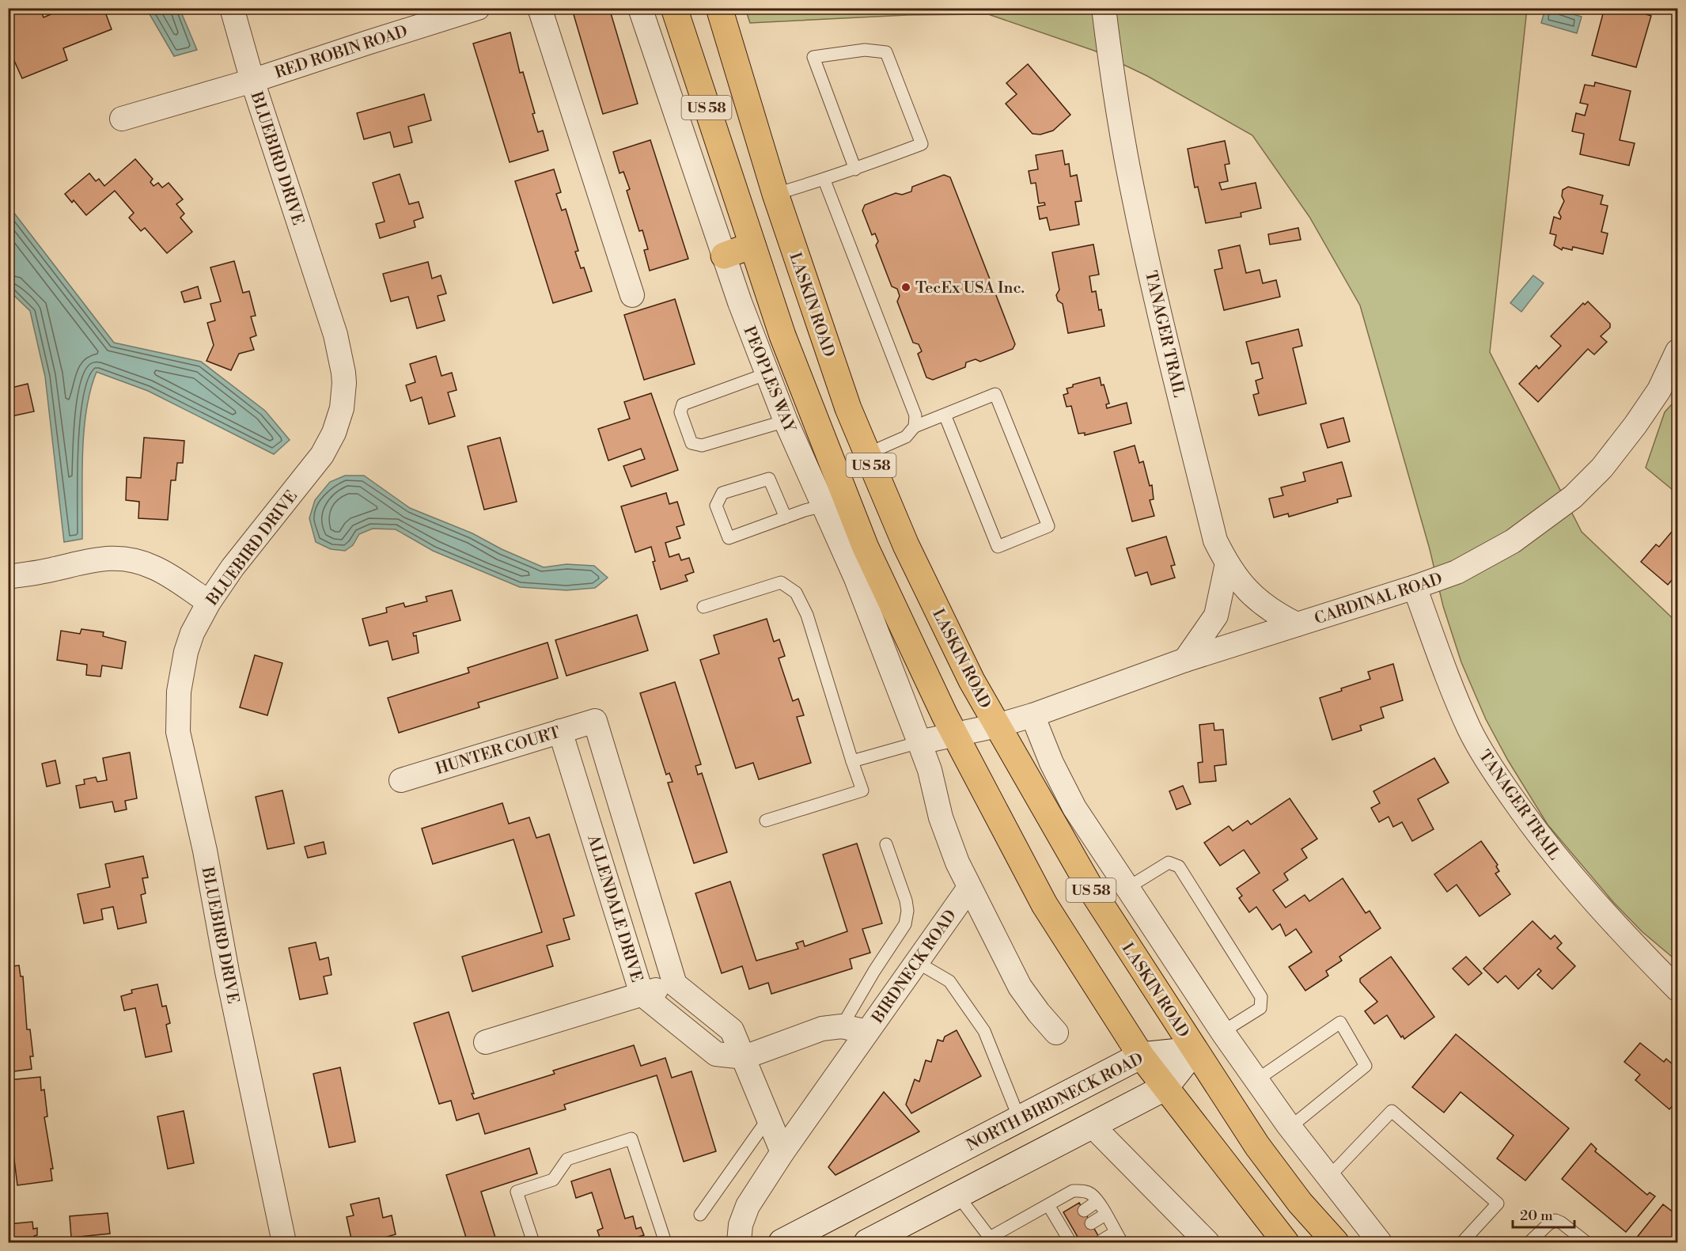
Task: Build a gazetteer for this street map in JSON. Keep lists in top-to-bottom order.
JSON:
{
  "streets": {
    "main road": ["US 58", "LASKIN ROAD", "NORTH BIRDNECK ROAD"],
    "street": [
      "RED ROBIN ROAD",
      "BLUEBIRD DRIVE",
      "TANAGER TRAIL",
      "PEOPLES WAY",
      "CARDINAL ROAD",
      "HUNTER COURT",
      "ALLENDALE DRIVE",
      "BIRDNECK ROAD"
    ]
  },
  "crossings": [
    ["RED ROBIN ROAD", "BLUEBIRD DRIVE"],
    ["US 58", "NORTH BIRDNECK ROAD"],
    ["LASKIN ROAD", "CARDINAL ROAD"],
    ["LASKIN ROAD", "NORTH BIRDNECK ROAD"],
    ["TANAGER TRAIL", "CARDINAL ROAD"],
    ["HUNTER COURT", "ALLENDALE DRIVE"]
  ],
  "places": ["TecEx USA Inc."],
  "scale_bar": "20 m"
}
